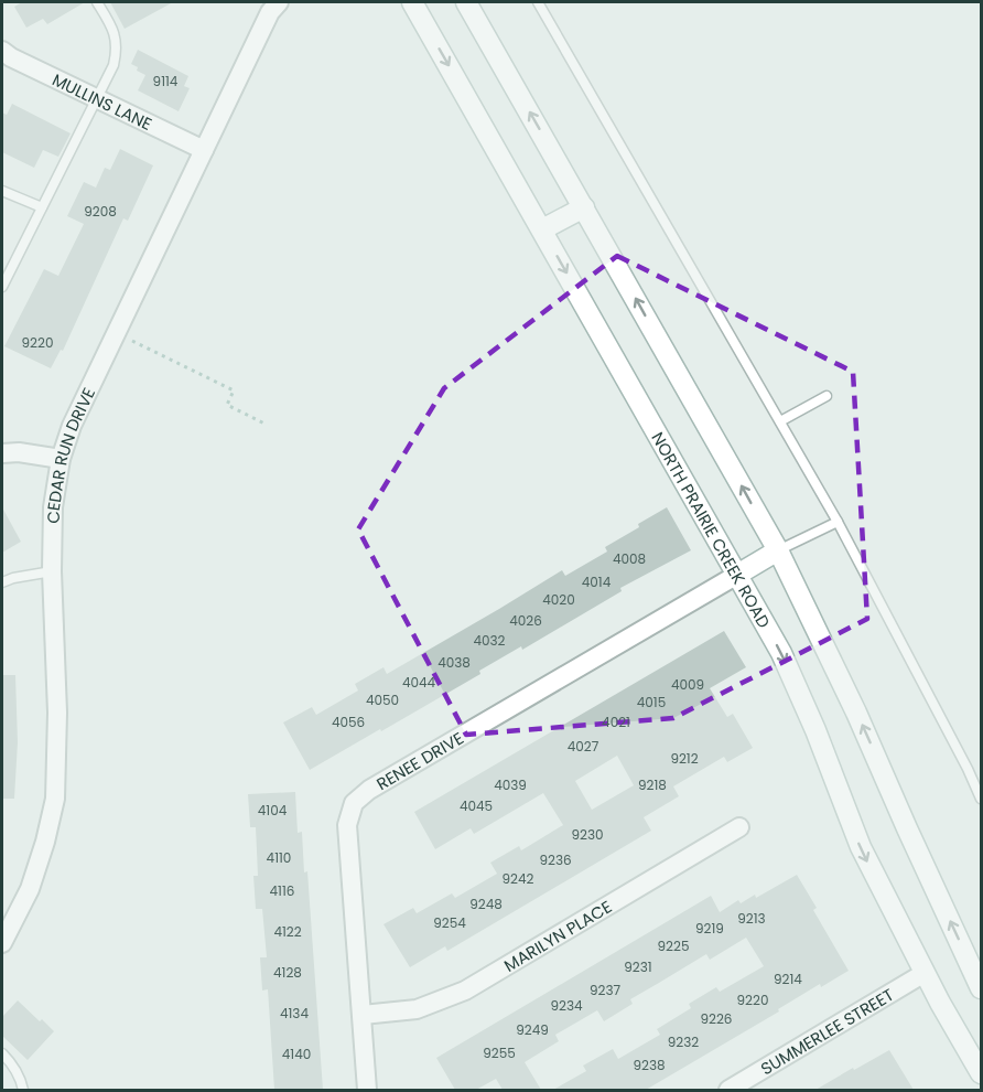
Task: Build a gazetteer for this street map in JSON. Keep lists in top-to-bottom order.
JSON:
{
  "streets": {
    "main road": ["NORTH PRAIRIE CREEK ROAD"],
    "street": [
      "MULLINS LANE",
      "CEDAR RUN DRIVE",
      "RENEE DRIVE",
      "MARILYN PLACE",
      "SUMMERLEE STREET"
    ]
  },
  "crossings": [
    ["MULLINS LANE", "CEDAR RUN DRIVE"],
    ["NORTH PRAIRIE CREEK ROAD", "RENEE DRIVE"],
    ["NORTH PRAIRIE CREEK ROAD", "SUMMERLEE STREET"],
    ["RENEE DRIVE", "MARILYN PLACE"]
  ],
  "house_numbers": [
    "9114",
    "9208",
    "9220",
    "4008",
    "4014",
    "4020",
    "4026",
    "4032",
    "4038",
    "4044",
    "4009",
    "4050",
    "4015",
    "4056",
    "4021",
    "4027",
    "9212",
    "4039",
    "9218",
    "4045",
    "4104",
    "9230",
    "4110",
    "9236",
    "9242",
    "4116",
    "9248",
    "9213",
    "9254",
    "9219",
    "4122",
    "9225",
    "9231",
    "4128",
    "9214",
    "9237",
    "9220",
    "9234",
    "4134",
    "9226",
    "9249",
    "9232",
    "9255",
    "4140",
    "9238"
  ]
}
